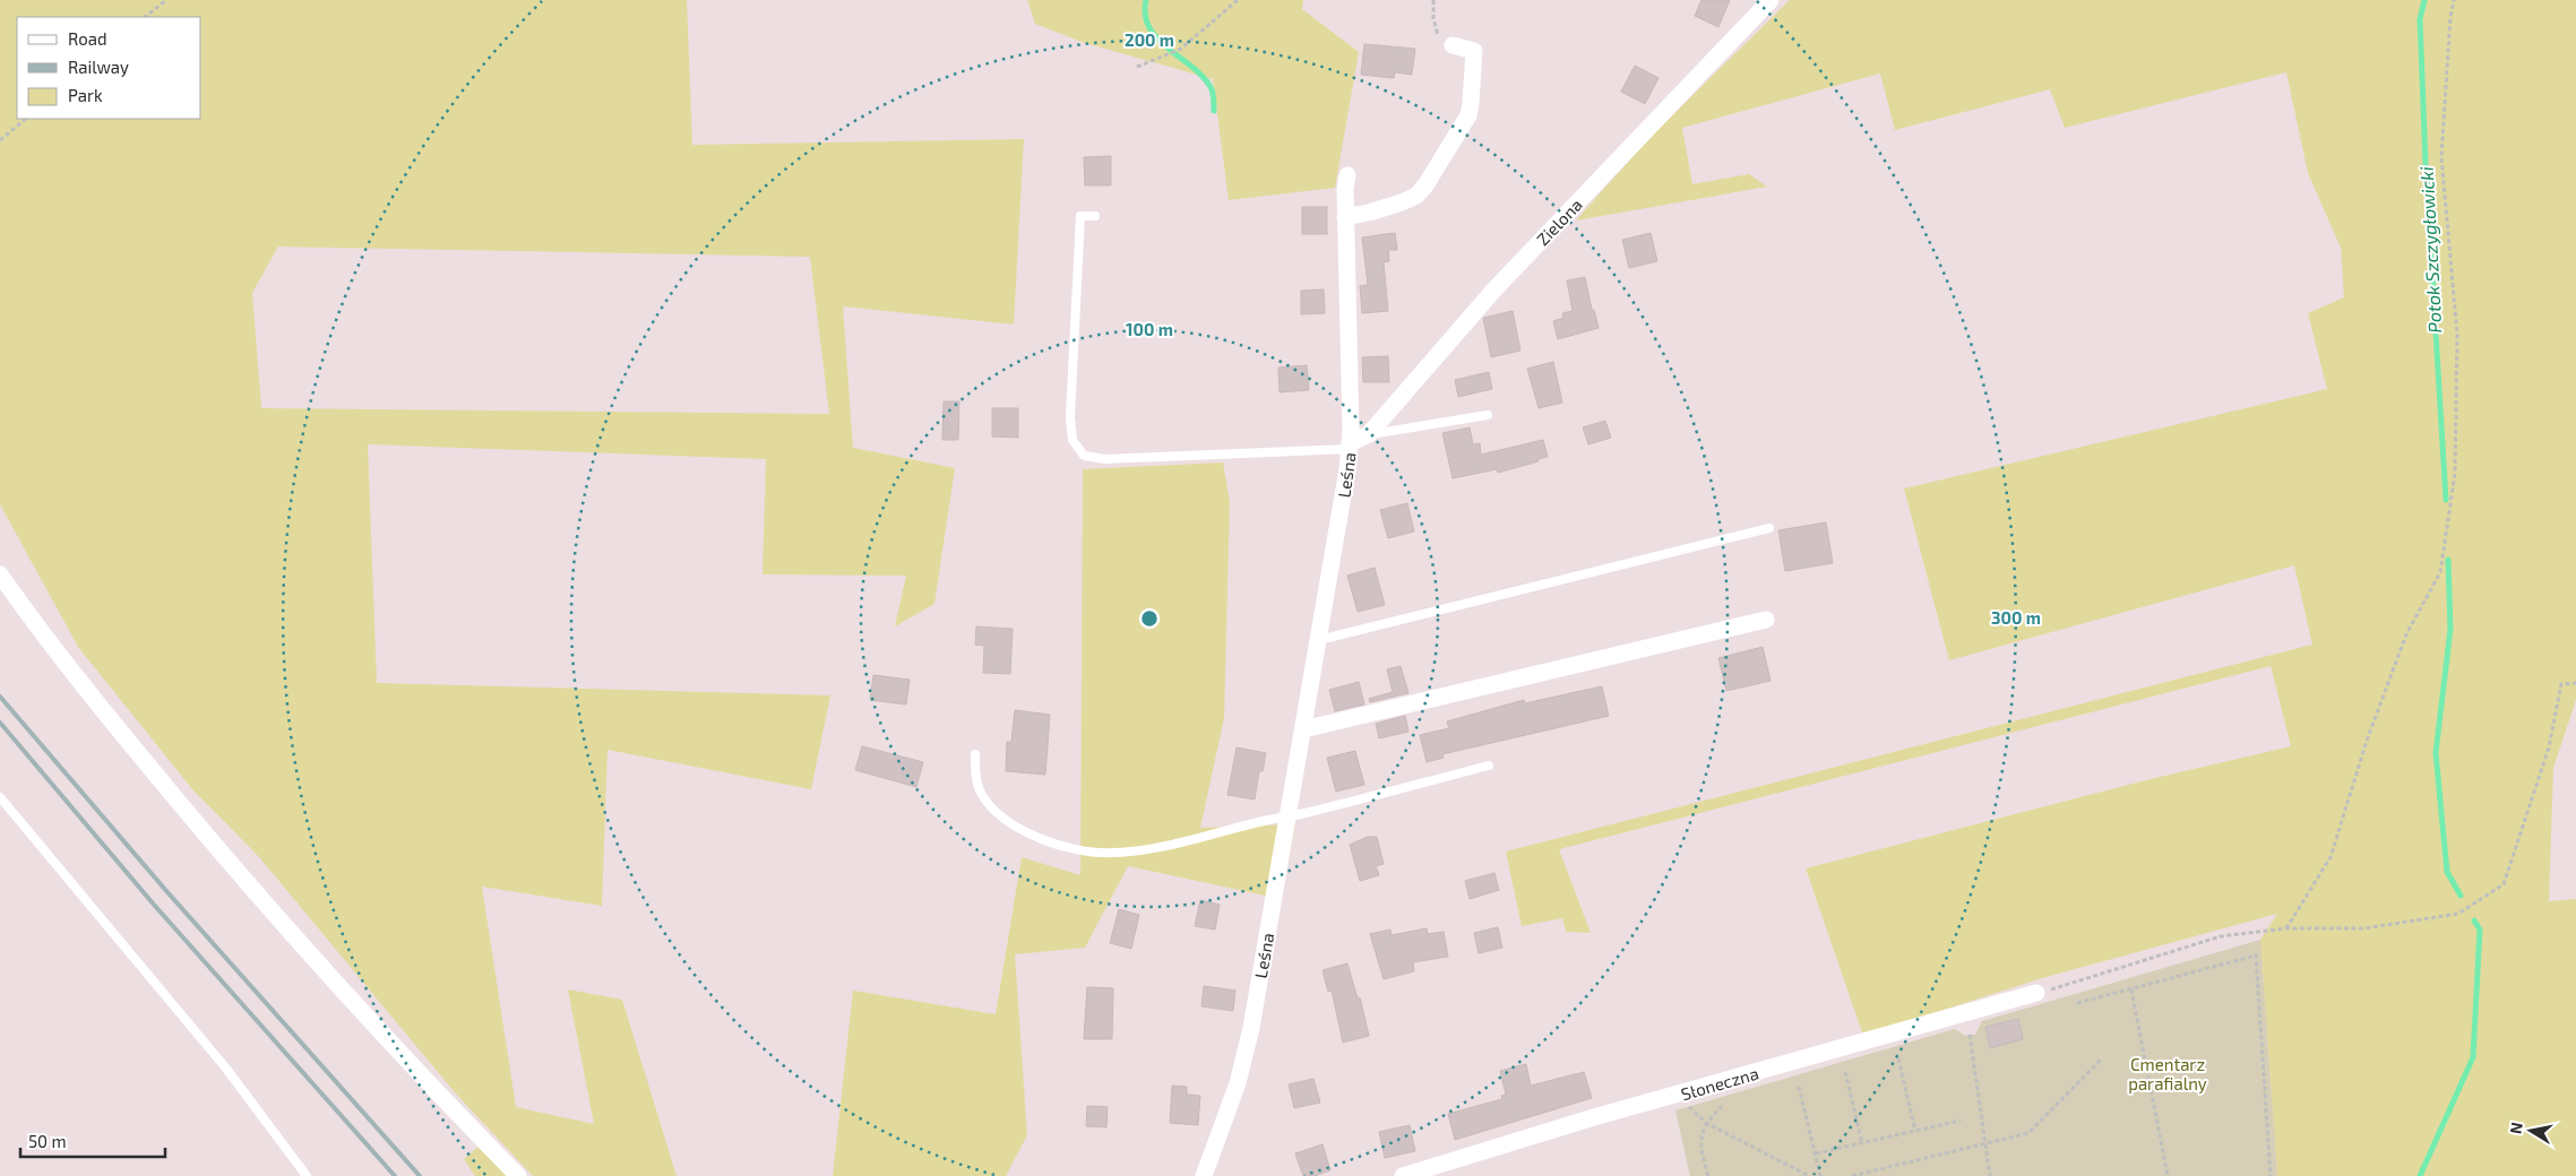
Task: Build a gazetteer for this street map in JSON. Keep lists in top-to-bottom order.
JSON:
{
  "streets": {
    "street": ["Zielona", "Leśna", "Słoneczna"]
  },
  "crossings": [
    ["Zielona", "Leśna"]
  ],
  "water": ["Potok Szczygłowicki"],
  "parks": ["Cmentarz parafialny"],
  "legend": ["Road", "Railway", "Park"],
  "scale_bar": "50 m",
  "north": "left",
  "rings": ["200 m", "100 m", "300 m"]
}
